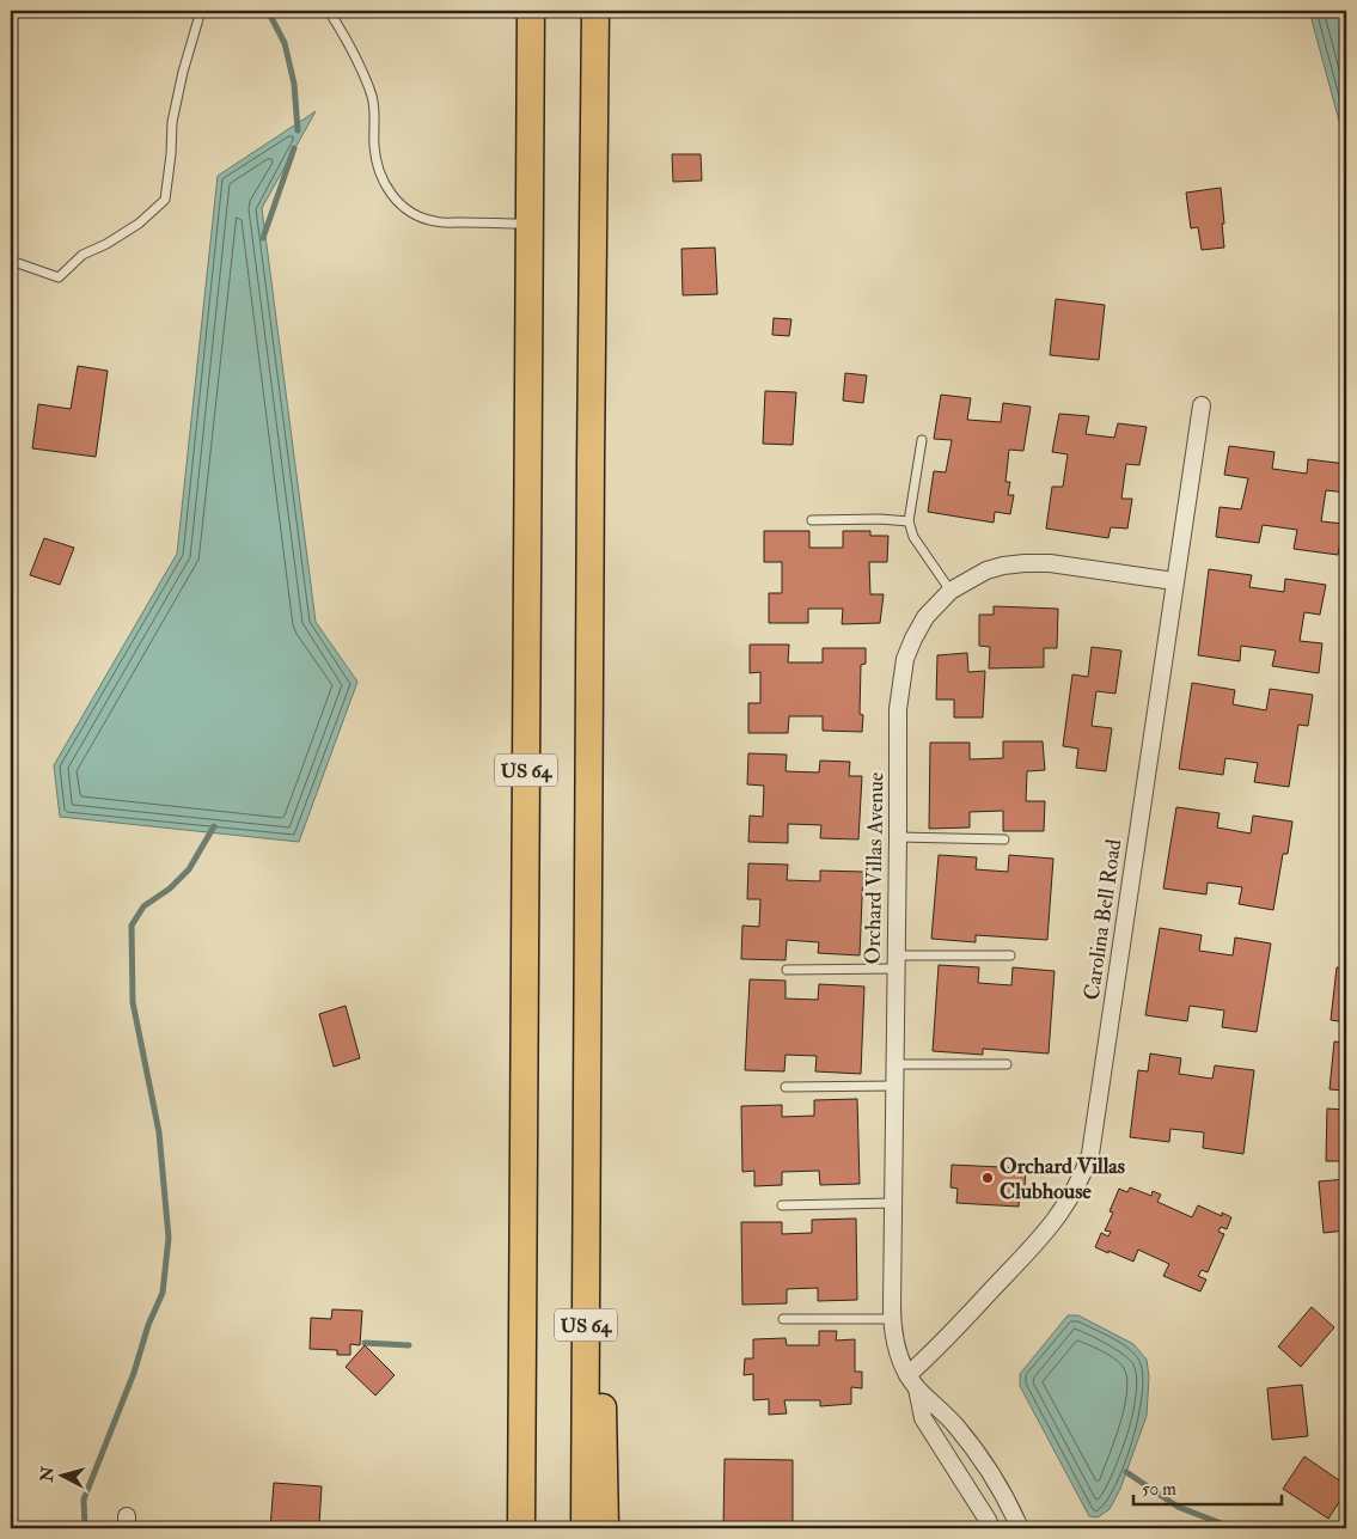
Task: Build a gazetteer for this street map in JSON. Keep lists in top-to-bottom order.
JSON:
{
  "streets": {
    "highway": ["US 64"],
    "street": ["Orchard Villas Avenue", "Carolina Bell Road"]
  },
  "crossings": [
    ["Orchard Villas Avenue", "Carolina Bell Road"]
  ],
  "places": ["Orchard Villas Clubhouse"],
  "scale_bar": "50 m",
  "north": "left"
}
